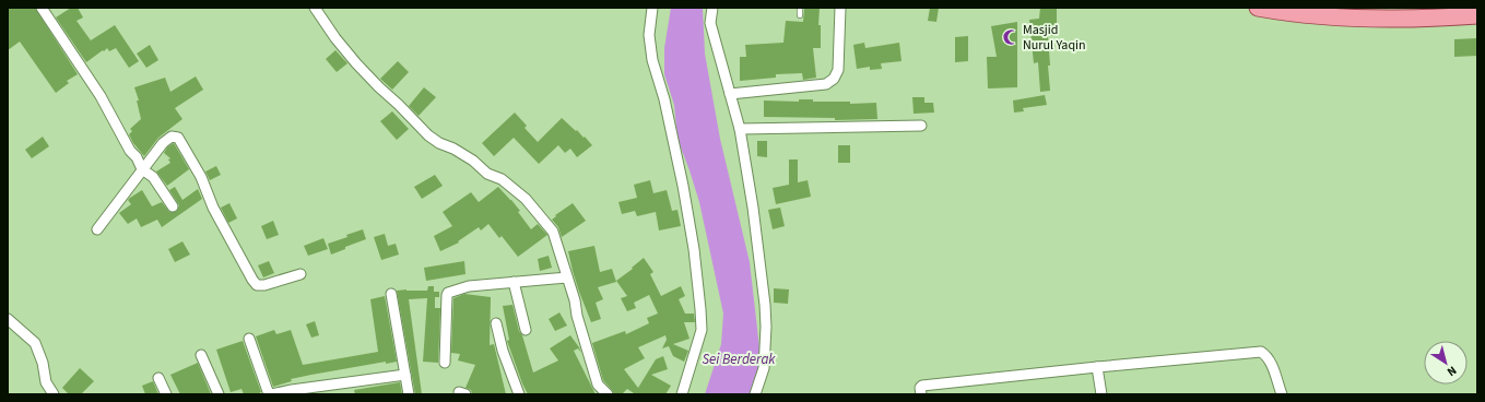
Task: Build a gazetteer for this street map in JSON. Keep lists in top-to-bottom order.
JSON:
{
  "water": ["Sei Berderak"],
  "places": {
    "mosque": ["Masjid Nurul Yaqin"]
  },
  "north": "bottom right"
}
